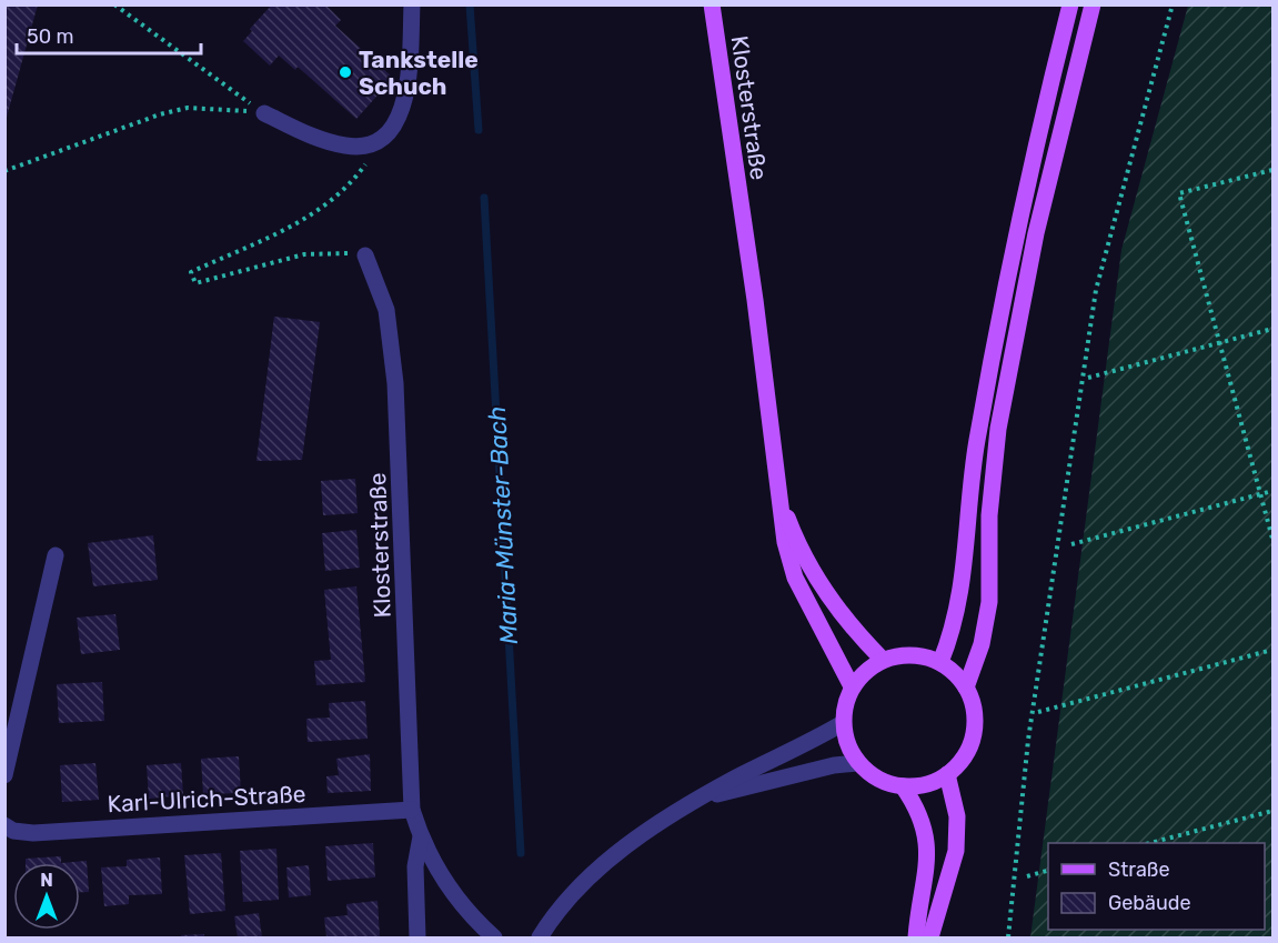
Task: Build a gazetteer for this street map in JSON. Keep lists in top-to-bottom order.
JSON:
{
  "streets": {
    "main road": ["Klosterstraße"],
    "street": ["Karl-Ulrich-Straße"]
  },
  "crossings": [
    ["Klosterstraße", "Karl-Ulrich-Straße"]
  ],
  "water": ["Maria-Münster-Bach"],
  "places": ["Tankstelle Schuch"],
  "legend": ["Straße", "Gebäude"],
  "scale_bar": "50 m",
  "north": "top"
}
